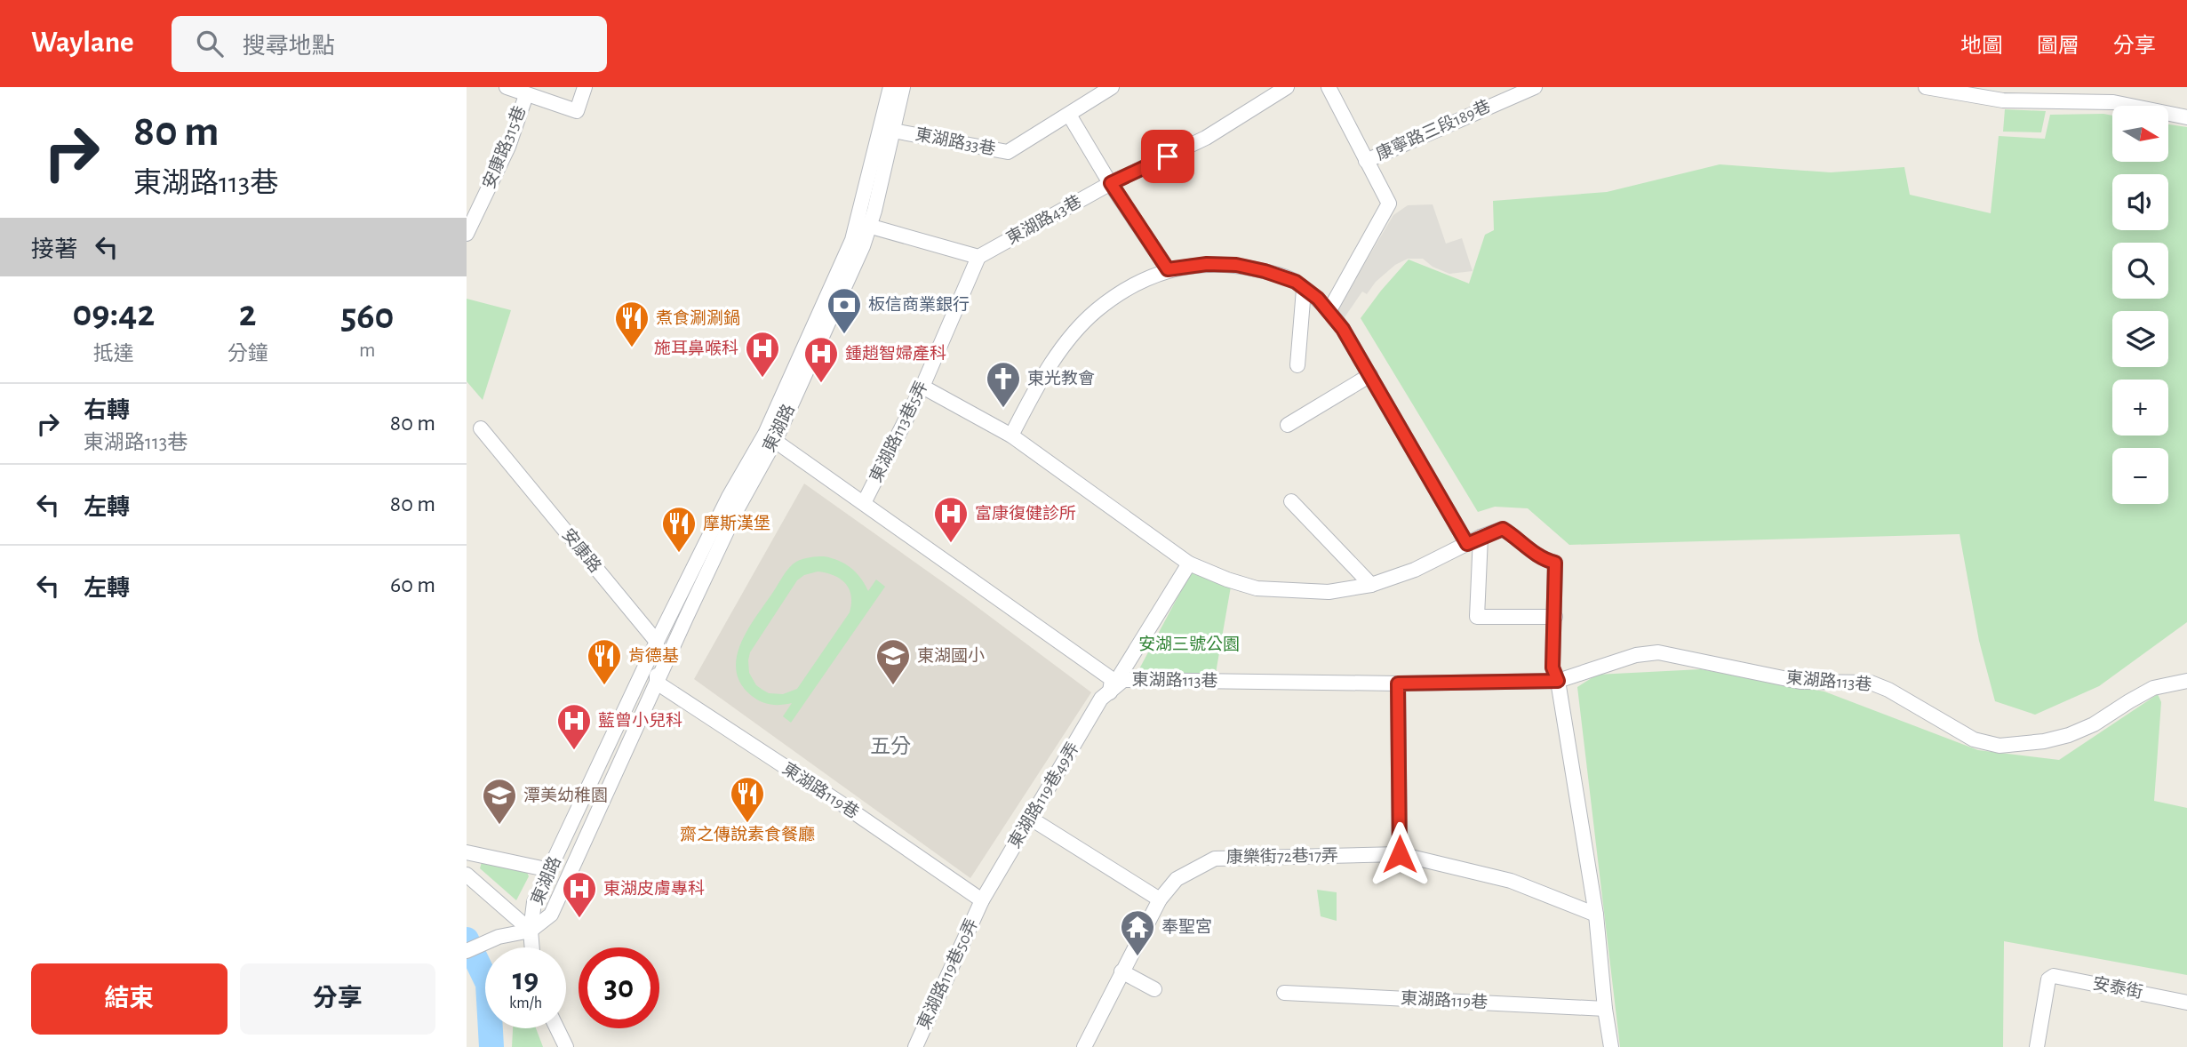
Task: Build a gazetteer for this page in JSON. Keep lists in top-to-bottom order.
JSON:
{
  "streets": {
    "street": [
      "康寧路三段189巷",
      "東湖路33巷",
      "安康路315巷",
      "東湖路43巷",
      "東湖路",
      "東湖路113巷5弄",
      "安康路",
      "東湖路113巷",
      "東湖路119巷",
      "東湖路119巷49弄",
      "康樂街72巷17弄",
      "東湖路119巷50弄",
      "安泰街"
    ]
  },
  "crossings": [
    ["東湖路33巷", "東湖路"],
    ["東湖路43巷", "東湖路113巷5弄"],
    ["東湖路", "安康路"],
    ["東湖路", "東湖路113巷"],
    ["東湖路", "東湖路119巷"],
    ["東湖路113巷5弄", "東湖路113巷"],
    ["東湖路113巷", "東湖路119巷49弄"],
    ["東湖路119巷", "東湖路119巷49弄"],
    ["東湖路119巷", "東湖路119巷50弄"],
    ["東湖路119巷49弄", "東湖路119巷50弄"]
  ],
  "districts": ["五分"],
  "parks": ["安湖三號公園"],
  "places": {
    "bank": ["板信商業銀行"],
    "restaurant": [
      "煮食涮涮鍋",
      "摩斯漢堡",
      "肯德基",
      "齋之傳說素食餐廳"
    ],
    "hospital": [
      "施耳鼻喉科",
      "鍾趙智婦產科",
      "富康復健診所",
      "藍曾小兒科",
      "東湖皮膚專科"
    ],
    "church": ["東光教會"],
    "school or university": ["東湖國小", "潭美幼稚園"],
    "temple": ["奉聖宮"]
  },
  "north": "right",
  "page": {
    "header": "Waylane",
    "search": "搜尋地點",
    "nav": ["地圖", "圖層", "分享"],
    "turn": ["80 m", "東湖路113巷"],
    "map_buttons": ["+", "−"],
    "then": "接著",
    "eta": [
      "09:42",
      "抵達",
      "2",
      "分鐘",
      "560",
      "m"
    ],
    "list": [
      {
        "name": "右轉",
        "note": "東湖路113巷",
        "value": "80 m"
      },
      {
        "name": "左轉",
        "value": "80 m"
      },
      {
        "name": "左轉",
        "value": "60 m"
      }
    ],
    "speed": "19 km/h",
    "limit": "30",
    "buttons": ["結束", "分享"]
  }
}
